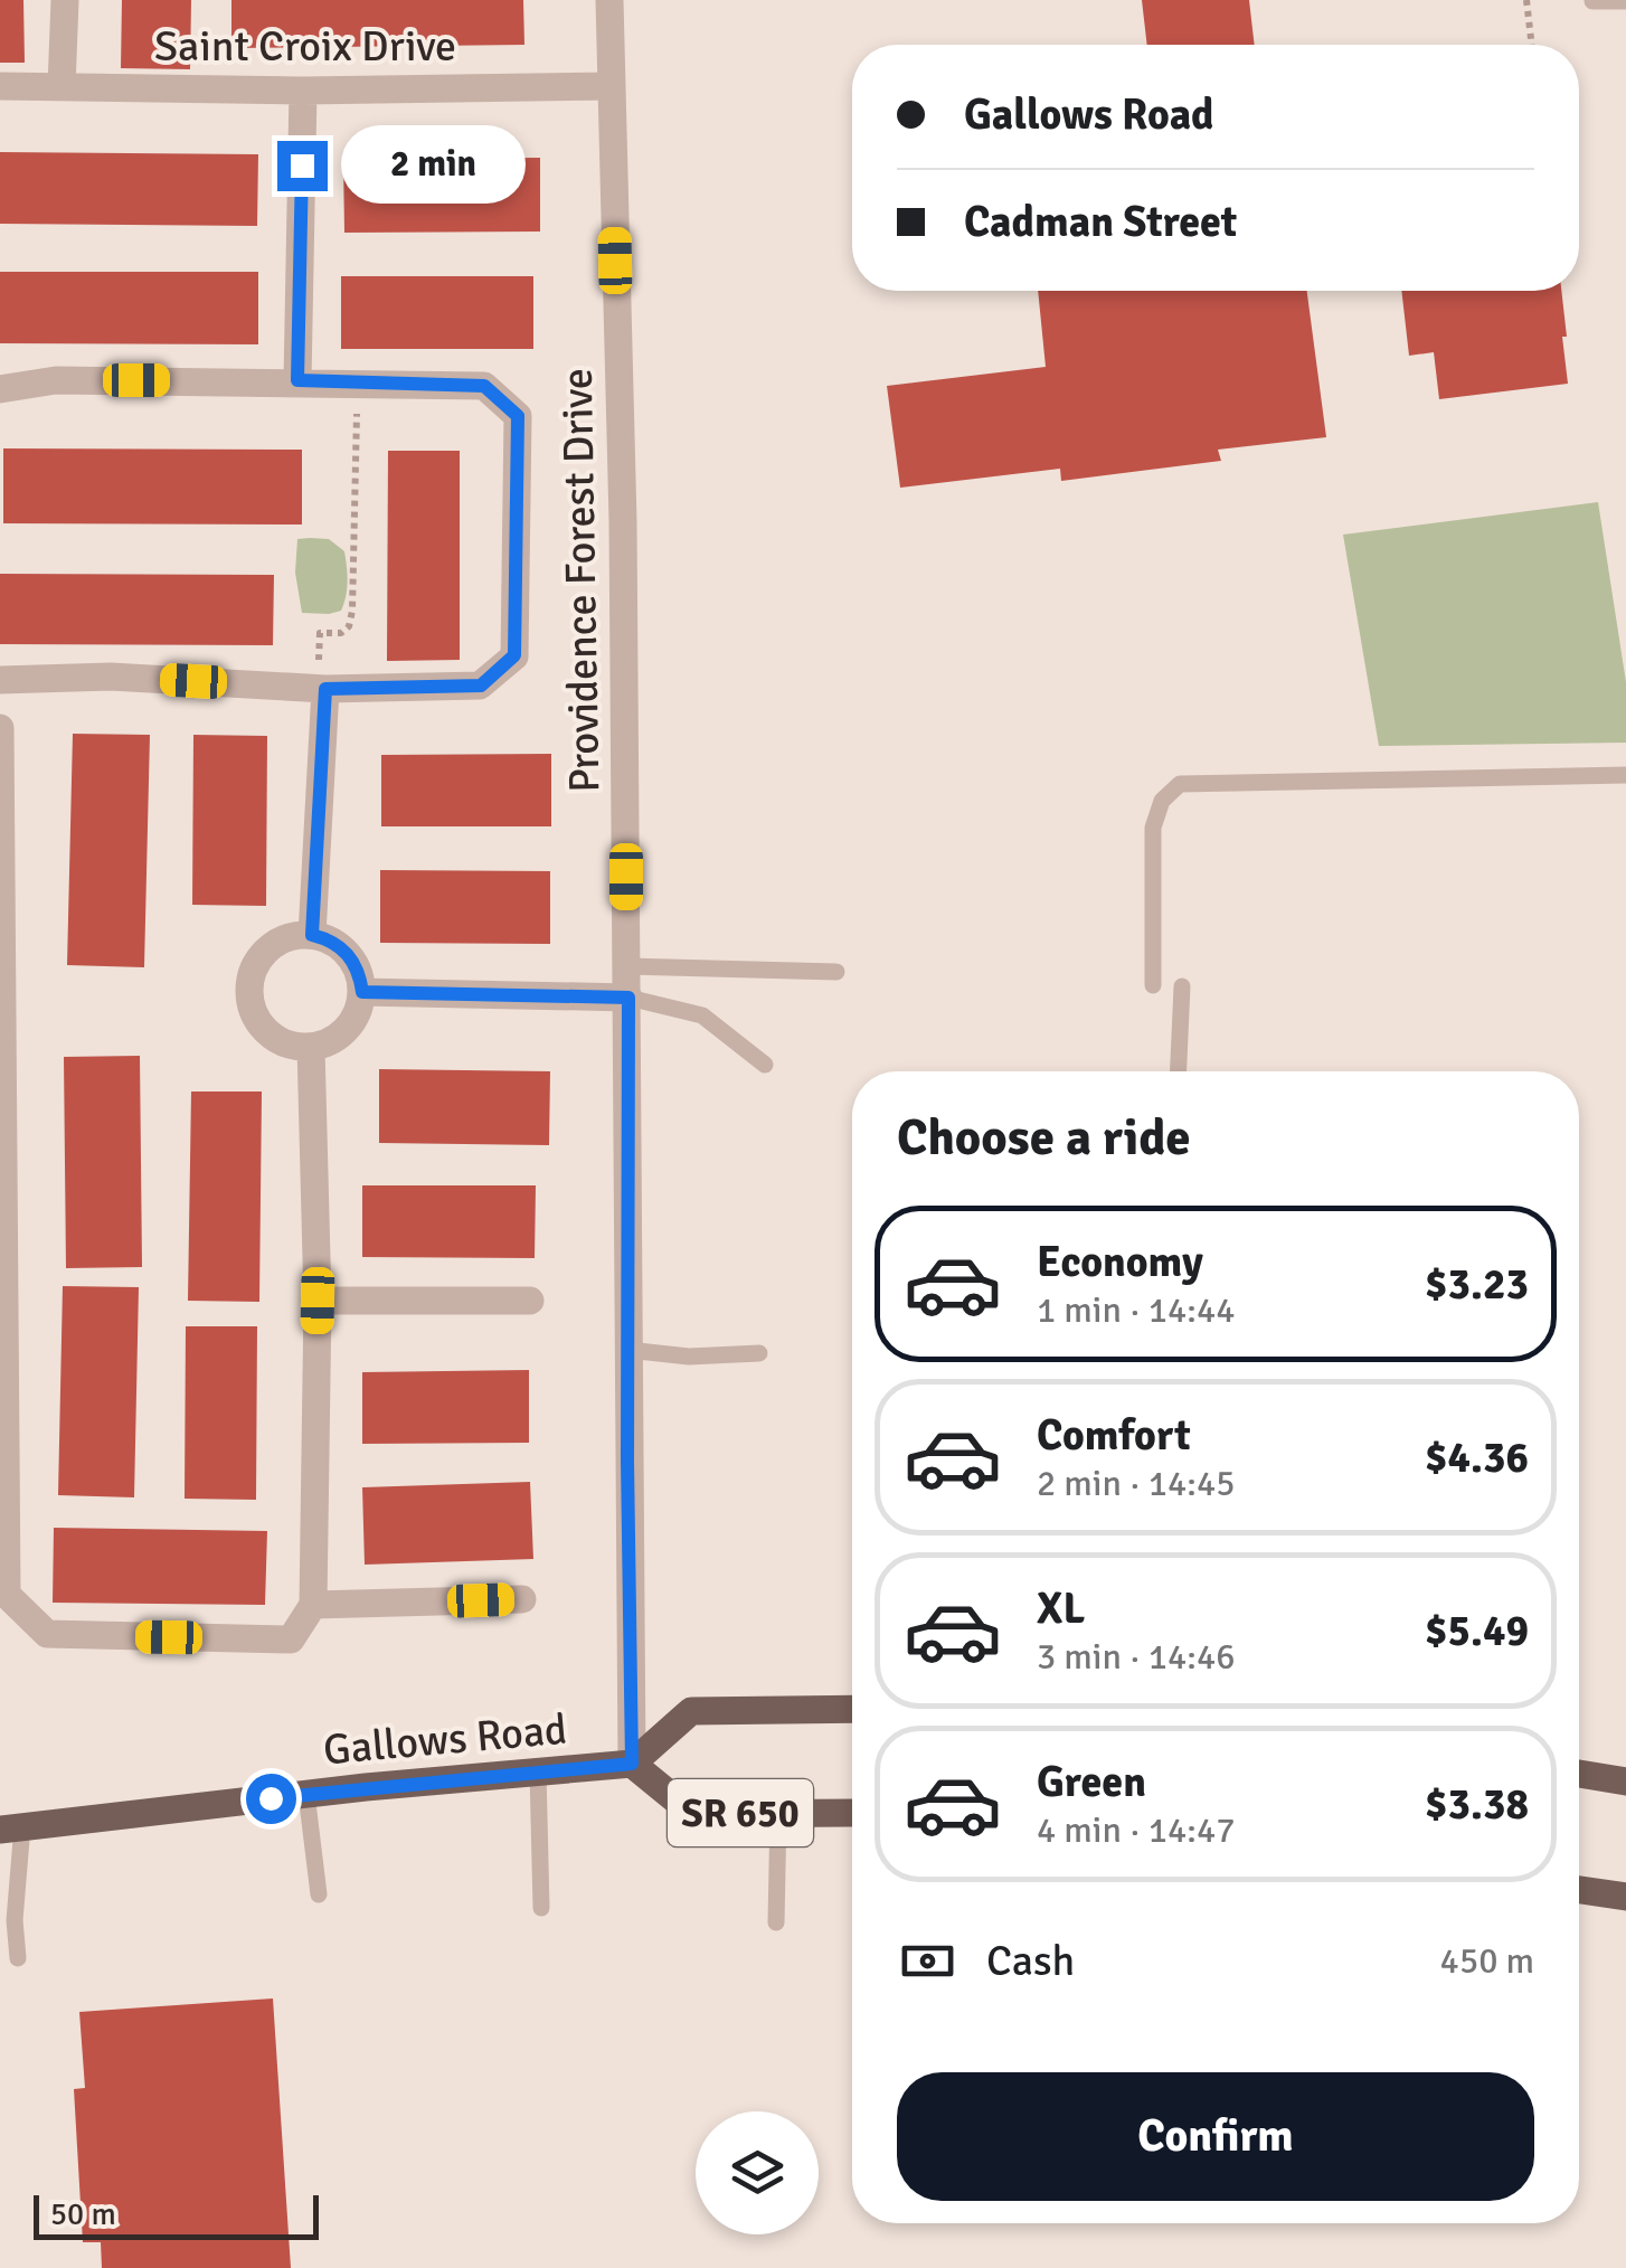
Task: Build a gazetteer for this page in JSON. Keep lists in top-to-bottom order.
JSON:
{
  "streets": {
    "main road": ["Gallows Road", "SR 650"],
    "street": ["Saint Croix Drive", "Providence Forest Drive"]
  },
  "crossings": [
    ["Saint Croix Drive", "Providence Forest Drive"],
    ["Providence Forest Drive", "Gallows Road"],
    ["Providence Forest Drive", "SR 650"],
    ["Gallows Road", "SR 650"]
  ],
  "scale_bar": "50 m",
  "page": {
    "banner": ["Gallows Road", "Cadman Street"],
    "bubble": "2 min",
    "heading": "Choose a ride",
    "list": [
      {
        "name": "Economy",
        "note": "1 min · 14:44",
        "value": "$3.23"
      },
      {
        "name": "Comfort",
        "note": "2 min · 14:45",
        "value": "$4.36"
      },
      {
        "name": "XL",
        "note": "3 min · 14:46",
        "value": "$5.49"
      },
      {
        "name": "Green",
        "note": "4 min · 14:47",
        "value": "$3.38"
      }
    ],
    "pay": ["Cash", "450 m"],
    "buttons": "Confirm",
    "scale": "50 m"
  }
}
